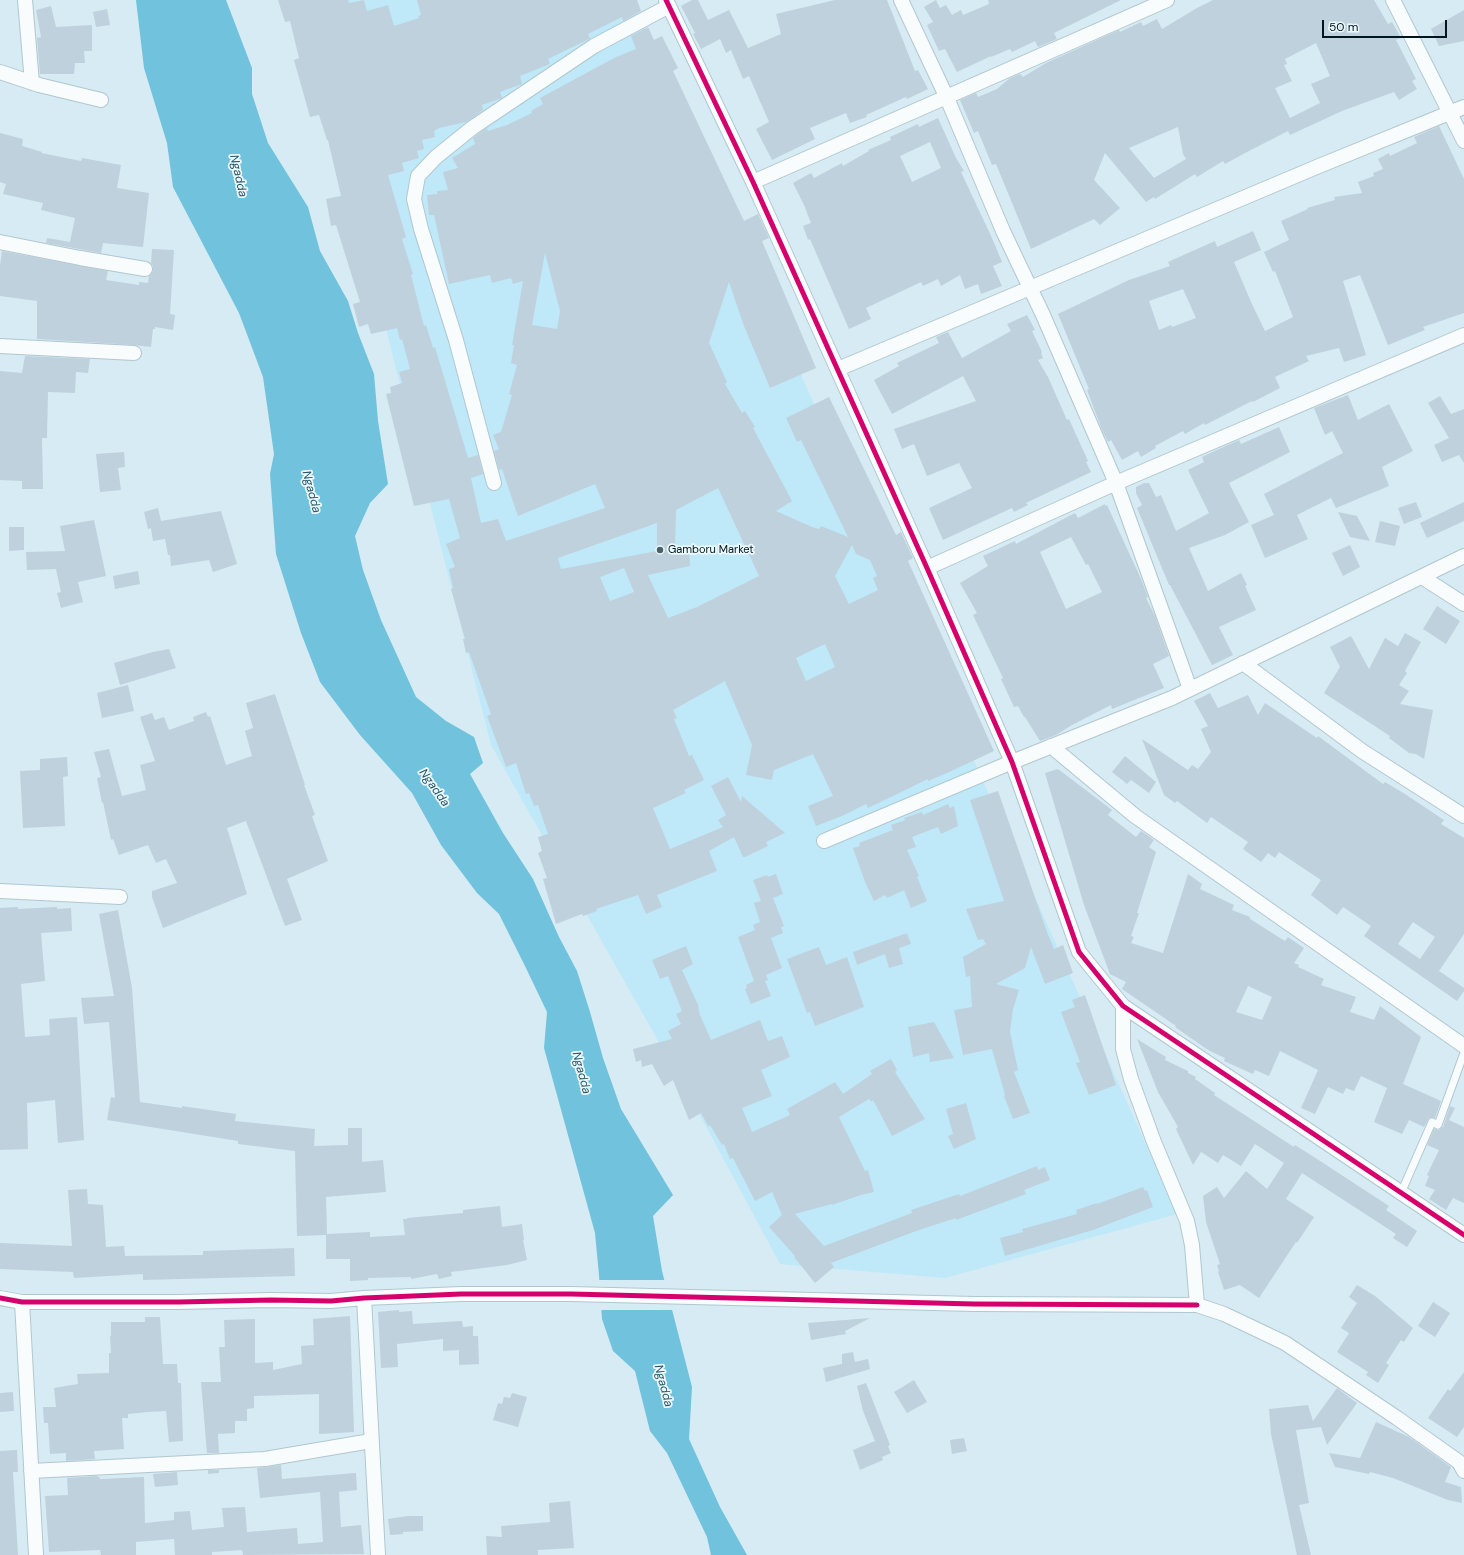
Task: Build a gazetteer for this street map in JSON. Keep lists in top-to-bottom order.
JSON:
{
  "water": ["Ngadda"],
  "places": ["Gamboru Market"],
  "scale_bar": "50 m"
}
